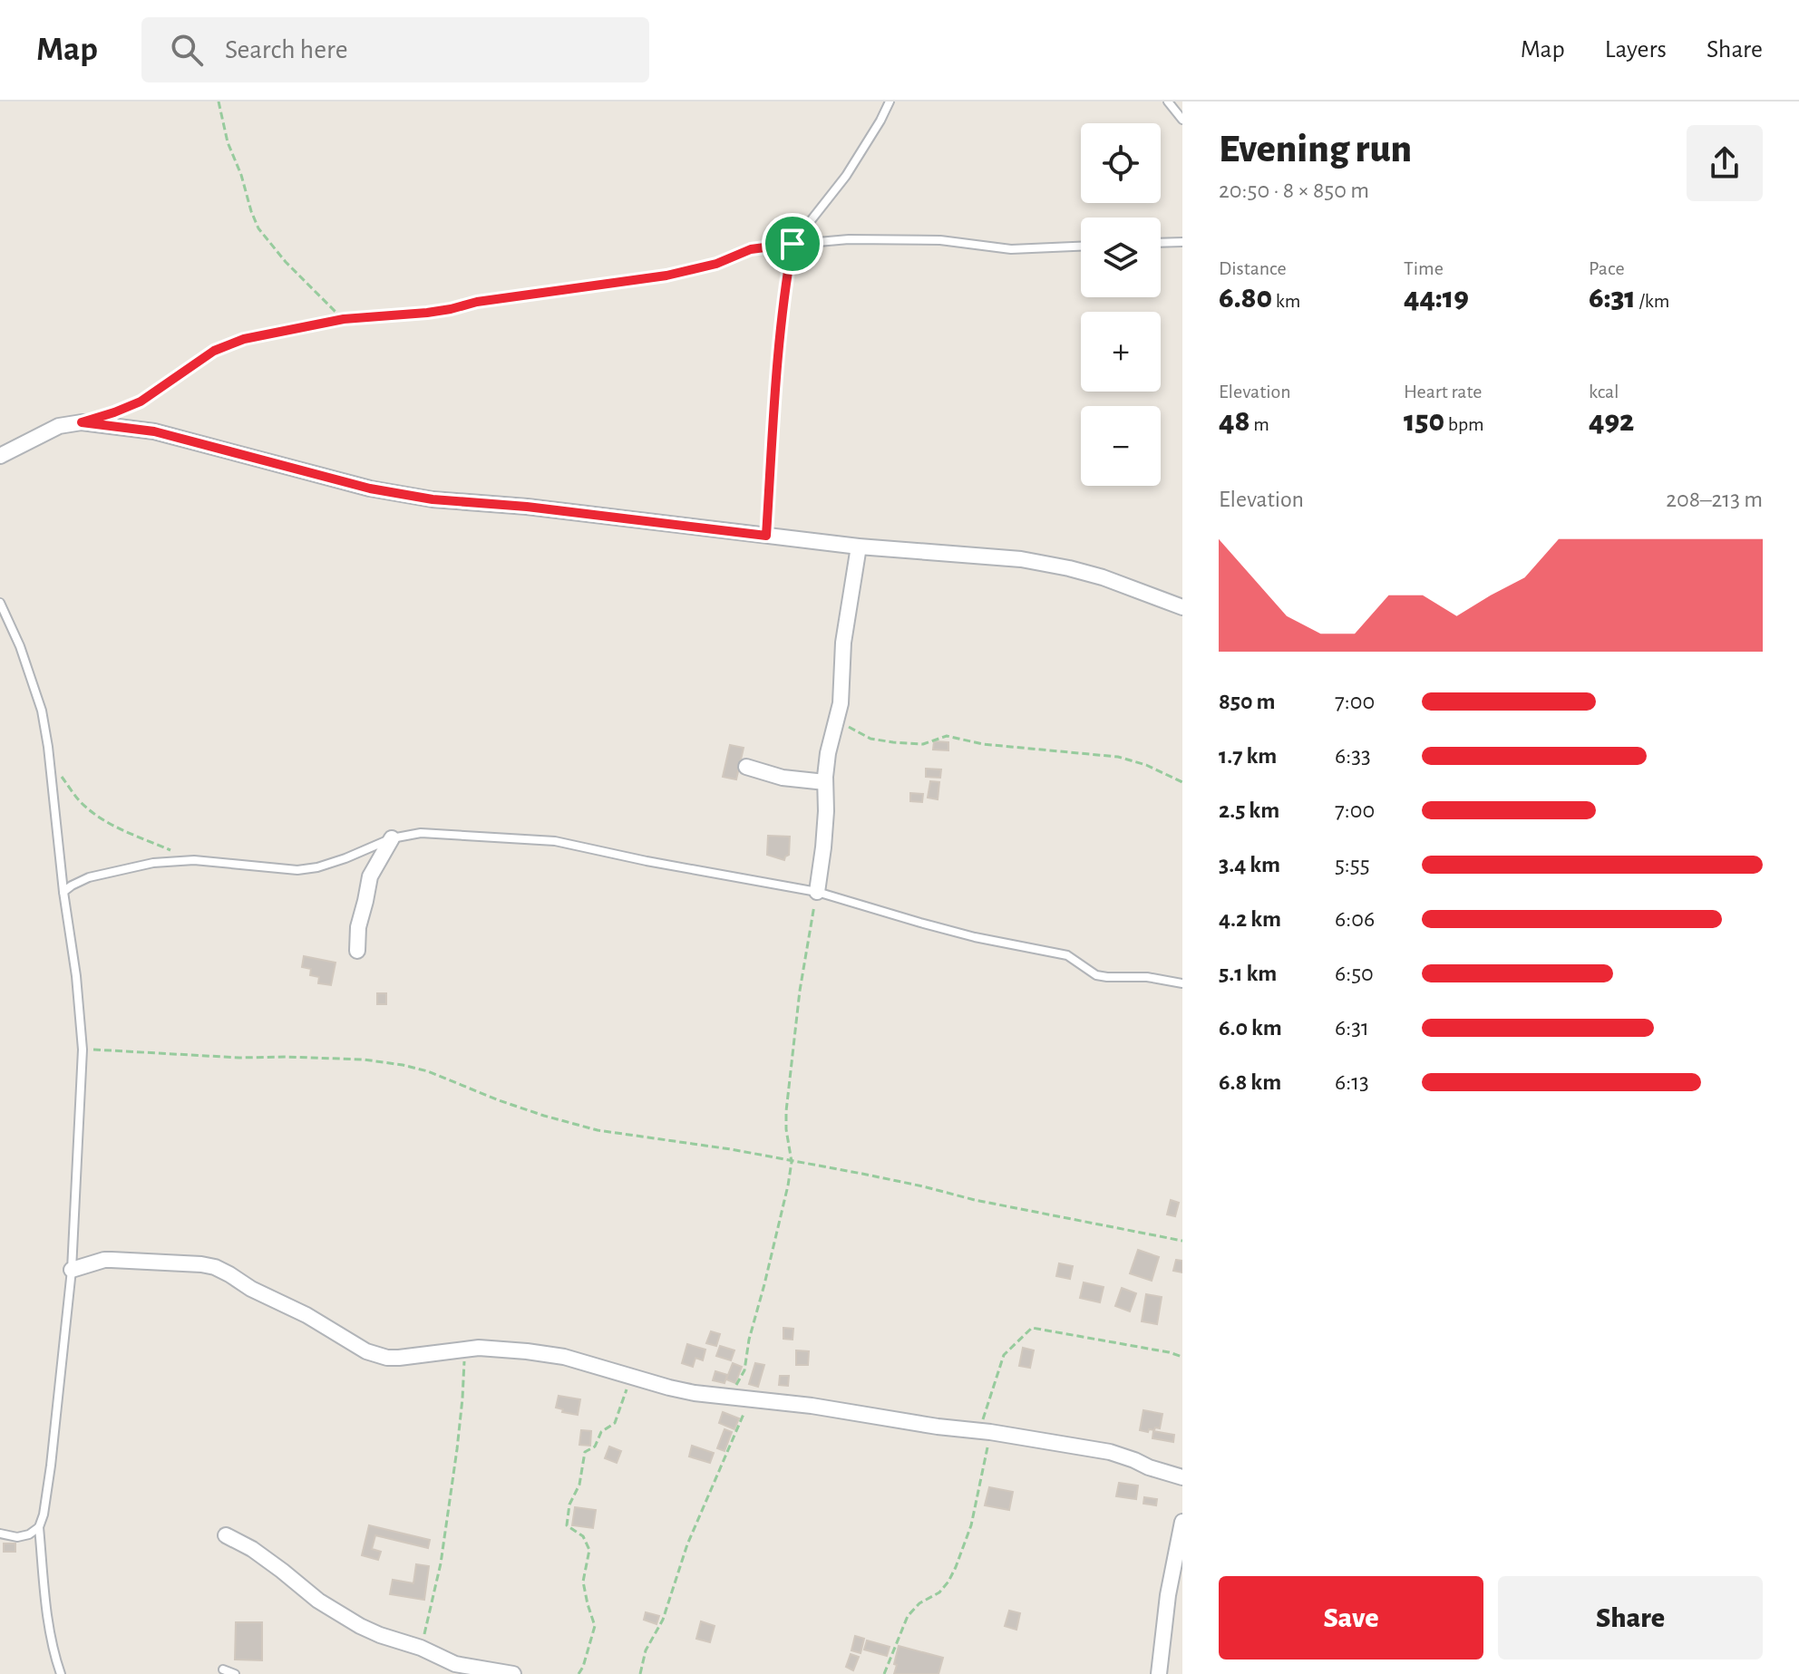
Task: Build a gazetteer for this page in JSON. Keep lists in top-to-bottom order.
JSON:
{
  "page": {
    "header": "Map",
    "search": "Search here",
    "nav": ["Map", "Layers", "Share"],
    "heading": ["Evening run", "20:50 · 8 × 850 m"],
    "map_buttons": ["+", "−"],
    "stats": [
      ["Distance", "6.80 km"],
      ["Time", "44:19"],
      ["Pace", "6:31 /km"],
      ["Elevation", "48 m"],
      ["Heart rate", "150 bpm"],
      ["kcal", "492"]
    ],
    "chart": ["Elevation", "208–213 m"],
    "list": [
      {
        "name": "850 m",
        "note": "7:00"
      },
      {
        "name": "1.7 km",
        "note": "6:33"
      },
      {
        "name": "2.5 km",
        "note": "7:00"
      },
      {
        "name": "3.4 km",
        "note": "5:55"
      },
      {
        "name": "4.2 km",
        "note": "6:06"
      },
      {
        "name": "5.1 km",
        "note": "6:50"
      },
      {
        "name": "6.0 km",
        "note": "6:31"
      },
      {
        "name": "6.8 km",
        "note": "6:13"
      }
    ],
    "buttons": ["Save", "Share"]
  }
}
